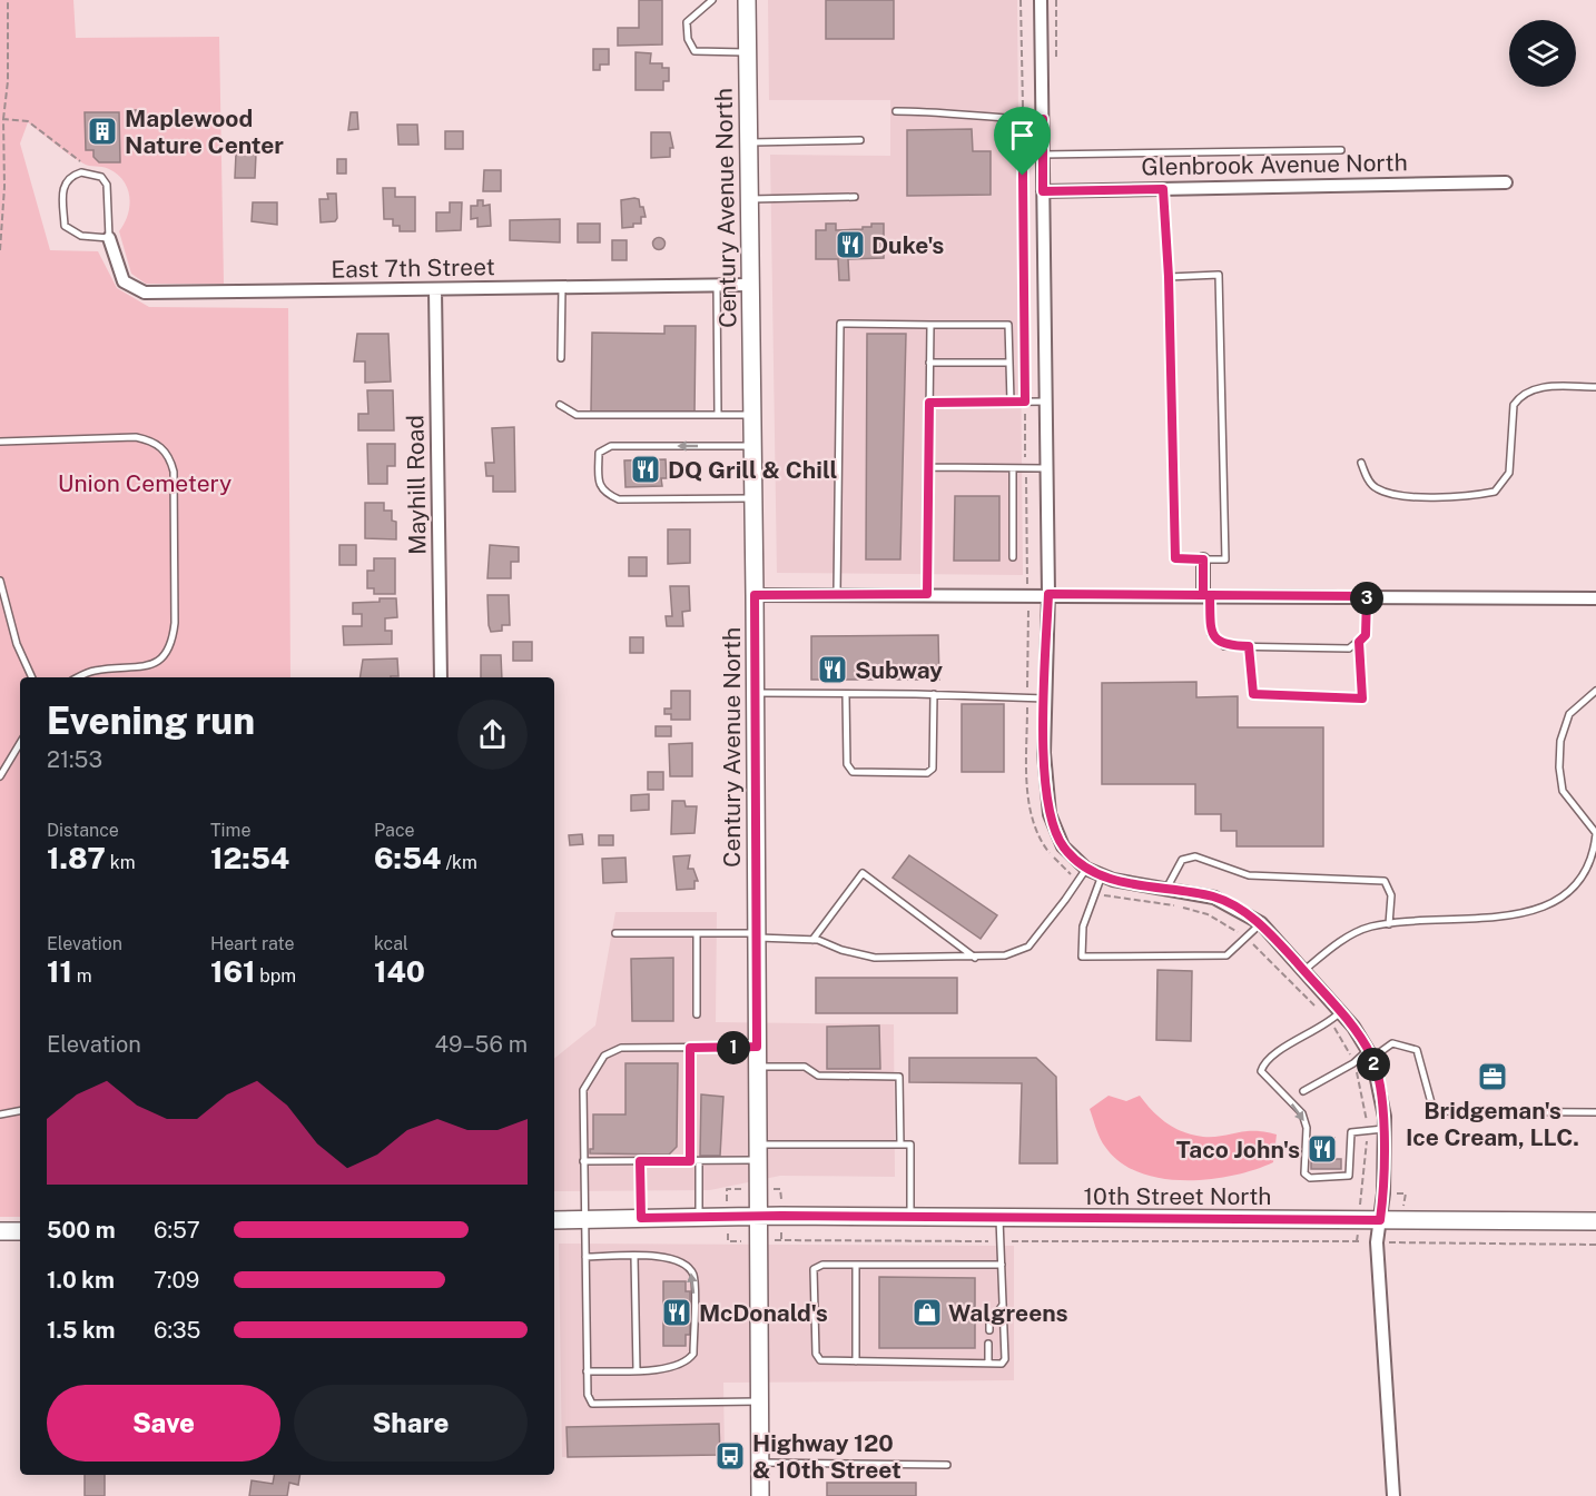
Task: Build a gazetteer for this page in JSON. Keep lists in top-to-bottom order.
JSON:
{
  "streets": {
    "main road": ["Century Avenue North", "10th Street North"],
    "street": ["Glenbrook Avenue North", "East 7th Street", "Mayhill Road"]
  },
  "crossings": [
    ["Century Avenue North", "East 7th Street"],
    ["Century Avenue North", "10th Street North"],
    ["East 7th Street", "Mayhill Road"]
  ],
  "parks": ["Union Cemetery"],
  "places": {
    "building": ["Maplewood Nature Center"],
    "restaurant": [
      "Duke's",
      "DQ Grill & Chill",
      "Subway",
      "Taco John's",
      "McDonald's"
    ],
    "office": ["Bridgeman's Ice Cream, LLC."],
    "shop": ["Walgreens"],
    "bus stop": ["Highway 120 & 10th Street"]
  },
  "page": {
    "pins": ["3", "1", "2"],
    "heading": ["Evening run", "21:53"],
    "stats": [
      ["Distance", "1.87 km"],
      ["Time", "12:54"],
      ["Pace", "6:54 /km"],
      ["Elevation", "11 m"],
      ["Heart rate", "161 bpm"],
      ["kcal", "140"]
    ],
    "chart": ["Elevation", "49–56 m"],
    "list": [
      {
        "name": "500 m",
        "note": "6:57"
      },
      {
        "name": "1.0 km",
        "note": "7:09"
      },
      {
        "name": "1.5 km",
        "note": "6:35"
      }
    ],
    "buttons": ["Save", "Share"]
  }
}
